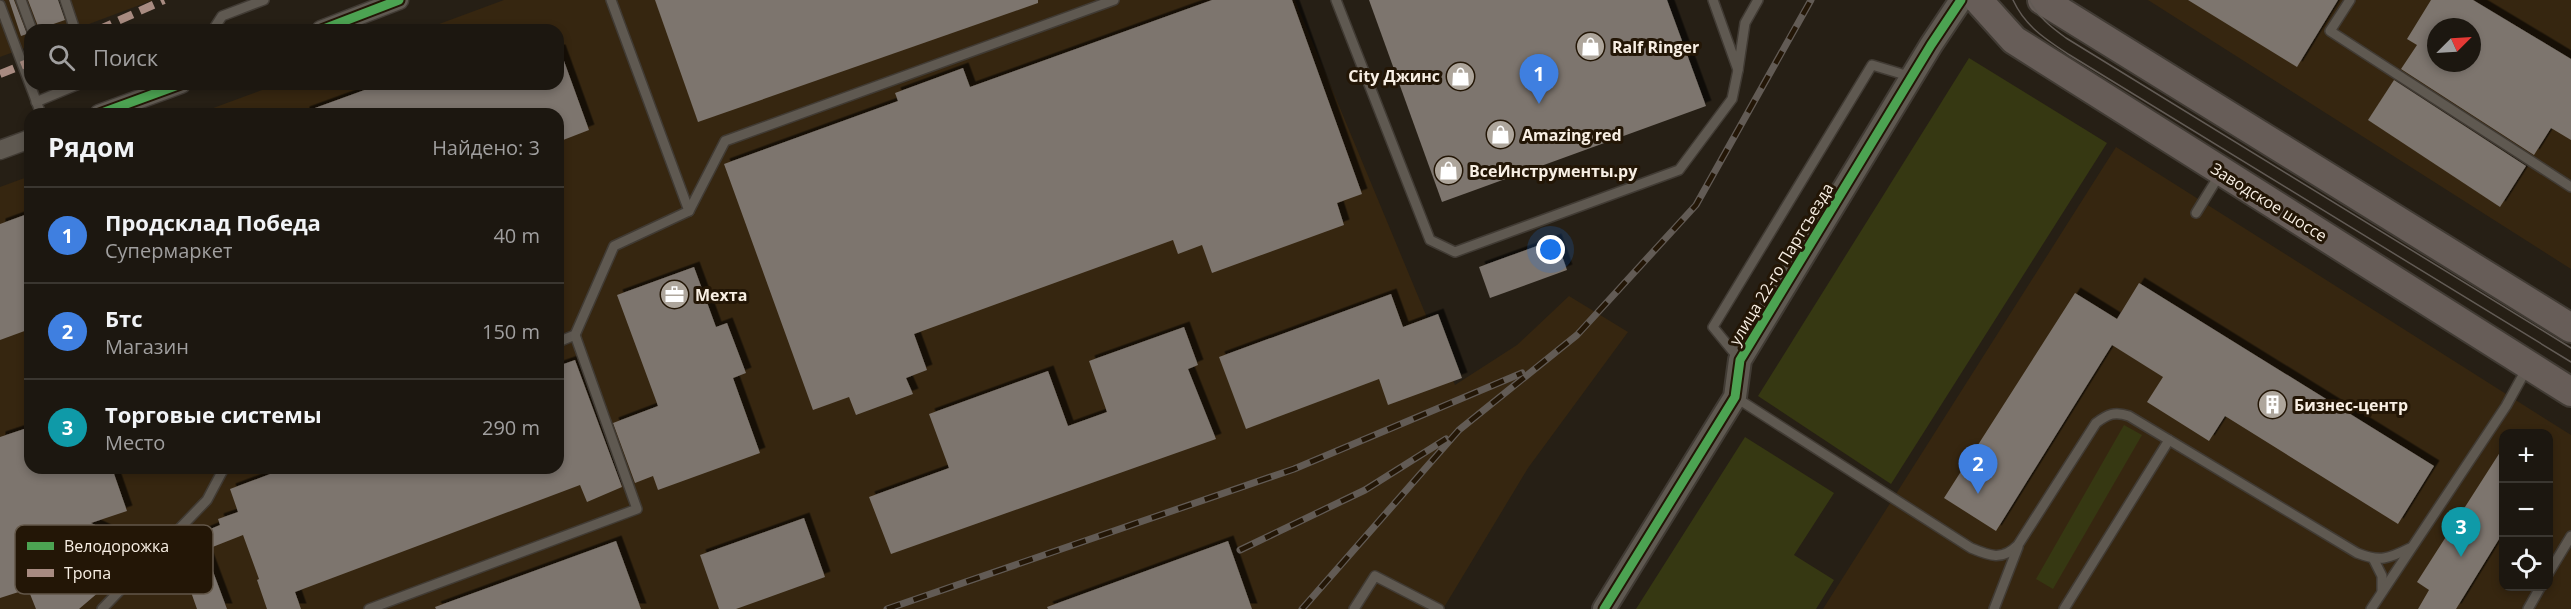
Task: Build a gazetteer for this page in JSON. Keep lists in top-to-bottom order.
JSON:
{
  "streets": {
    "main road": ["Заводское шоссе"],
    "street": ["улица 22-го Партсъезда"]
  },
  "places": {
    "shop": [
      "Ralf Ringer",
      "City Джинс",
      "Amazing red",
      "ВсеИнструменты.ру"
    ],
    "office": ["Мехта"],
    "building": ["Бизнес-центр"]
  },
  "legend": ["Велодорожка", "Тропа"],
  "north": "top right",
  "page": {
    "search": "Поиск",
    "pins": ["1", "2", "3"],
    "heading": ["Рядом", "Найдено: 3"],
    "list": [
      {
        "mark": "1",
        "name": "Продсклад Победа",
        "note": "Супермаркет",
        "value": "40 m"
      },
      {
        "mark": "2",
        "name": "Бтс",
        "note": "Магазин",
        "value": "150 m"
      },
      {
        "mark": "3",
        "name": "Торговые системы",
        "note": "Место",
        "value": "290 m"
      }
    ],
    "map_buttons": ["+", "−"]
  }
}
